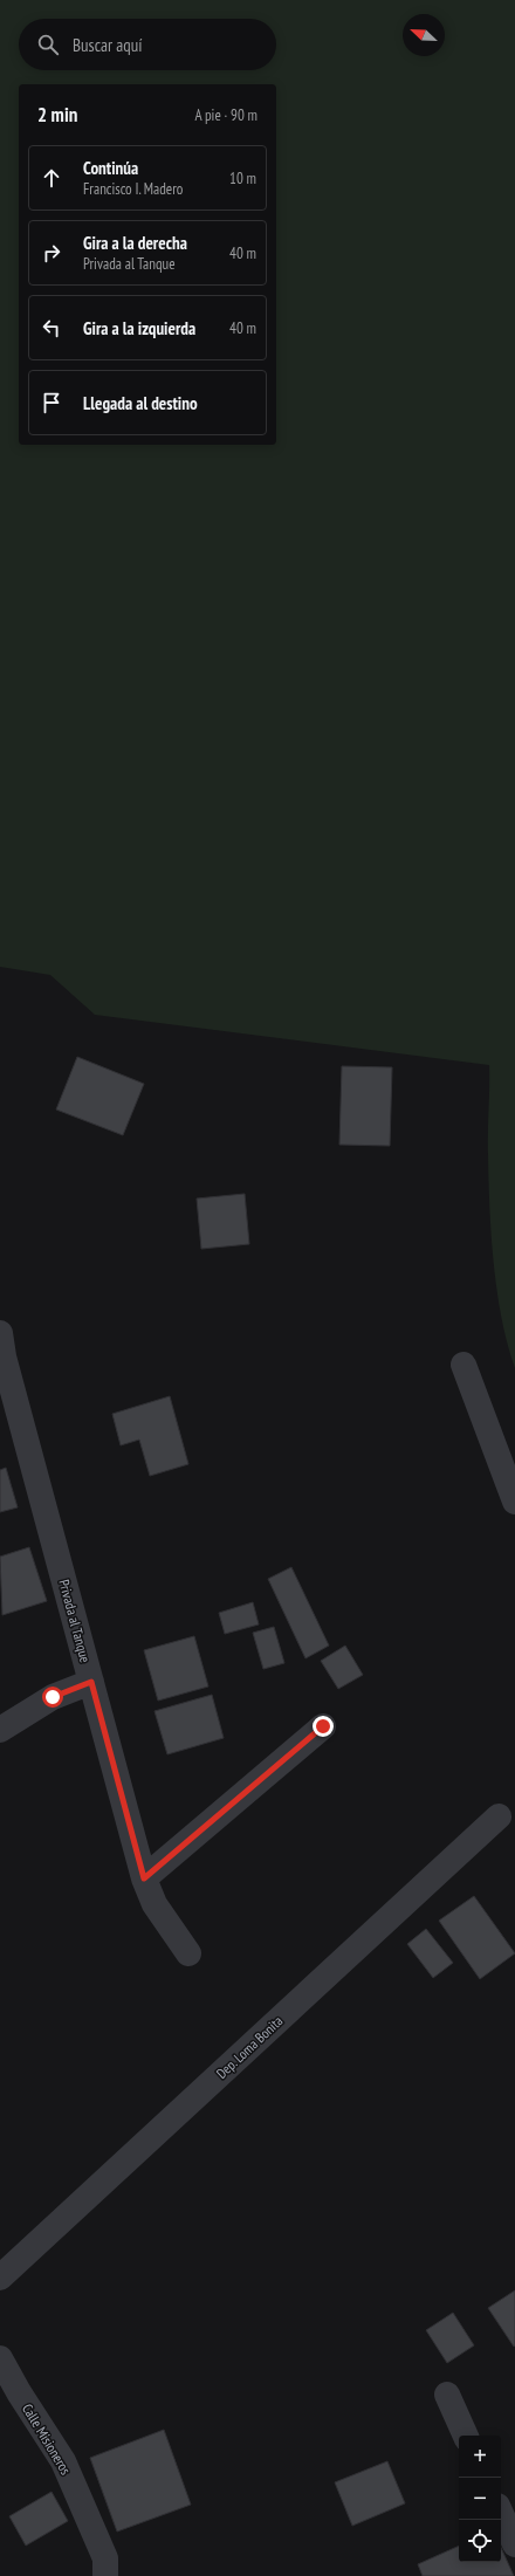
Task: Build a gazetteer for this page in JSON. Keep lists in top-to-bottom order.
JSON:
{
  "streets": {
    "street": ["Privada al Tanque", "Dep. Loma Bonita", "Calle Misioneros"]
  },
  "north": "top left",
  "page": {
    "search": "Buscar aquí",
    "heading": ["2 min", "A pie · 90 m"],
    "list": [
      ["Continúa", "Francisco I. Madero", "10 m"],
      ["Gira a la derecha", "Privada al Tanque", "40 m"],
      ["Gira a la izquierda", "40 m"],
      "Llegada al destino"
    ],
    "map_buttons": ["+", "−"]
  }
}
